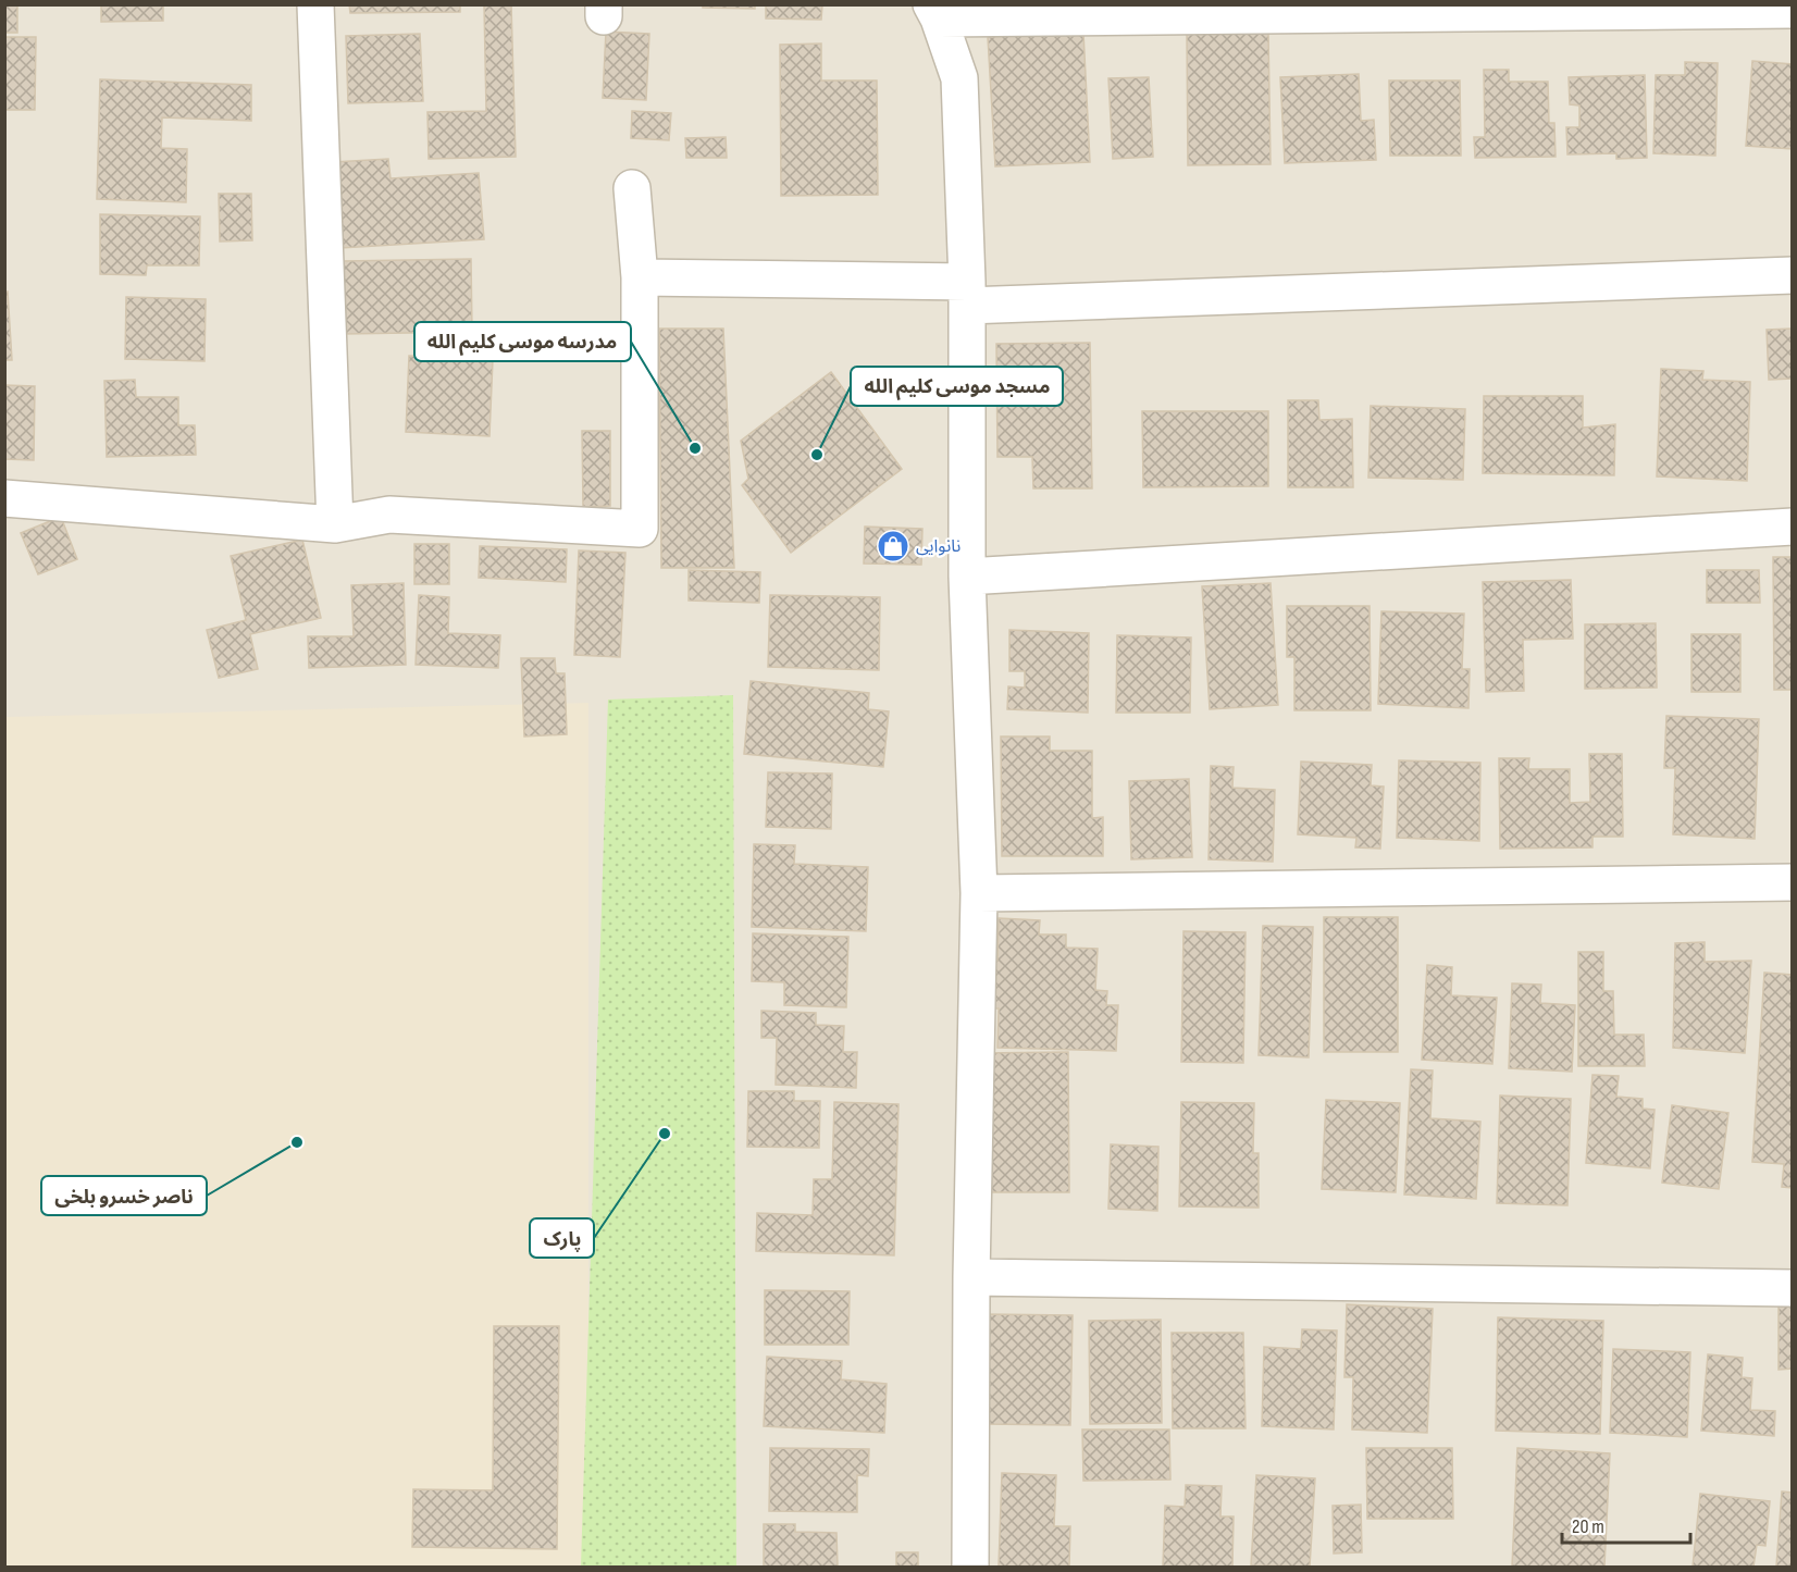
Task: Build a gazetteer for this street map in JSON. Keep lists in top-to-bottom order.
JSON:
{
  "places": {
    "other": [
      "مدرسه موسی کلیم الله",
      "مسجد موسی کلیم الله",
      "پارک",
      "ناصر خسرو بلخی"
    ],
    "shop": ["نانوایی"]
  },
  "scale_bar": "20 m"
}
